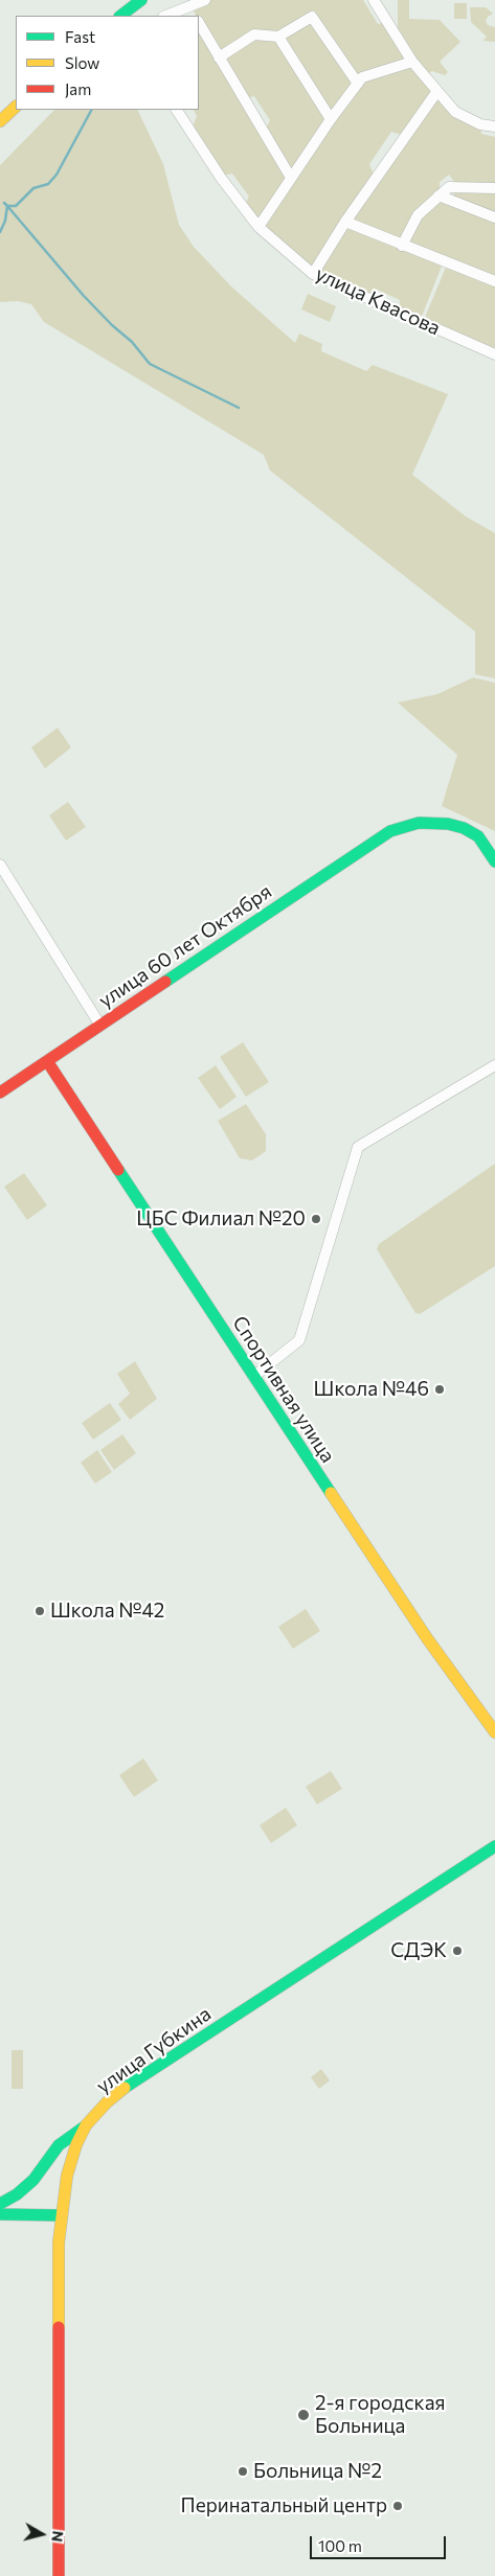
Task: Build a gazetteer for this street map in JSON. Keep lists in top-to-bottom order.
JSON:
{
  "streets": {
    "street": [
      "улица Квасова",
      "улица 60 лет Октября",
      "Спортивная улица",
      "улица Губкина"
    ]
  },
  "crossings": [
    ["улица 60 лет Октября", "Спортивная улица"]
  ],
  "places": [
    "ЦБС Филиал №20",
    "Школа №46",
    "Школа №42",
    "СДЭК",
    "2-я городская Больница",
    "Больница №2",
    "Перинатальный центр"
  ],
  "legend": ["Fast", "Slow", "Jam"],
  "scale_bar": "100 m",
  "north": "right"
}
